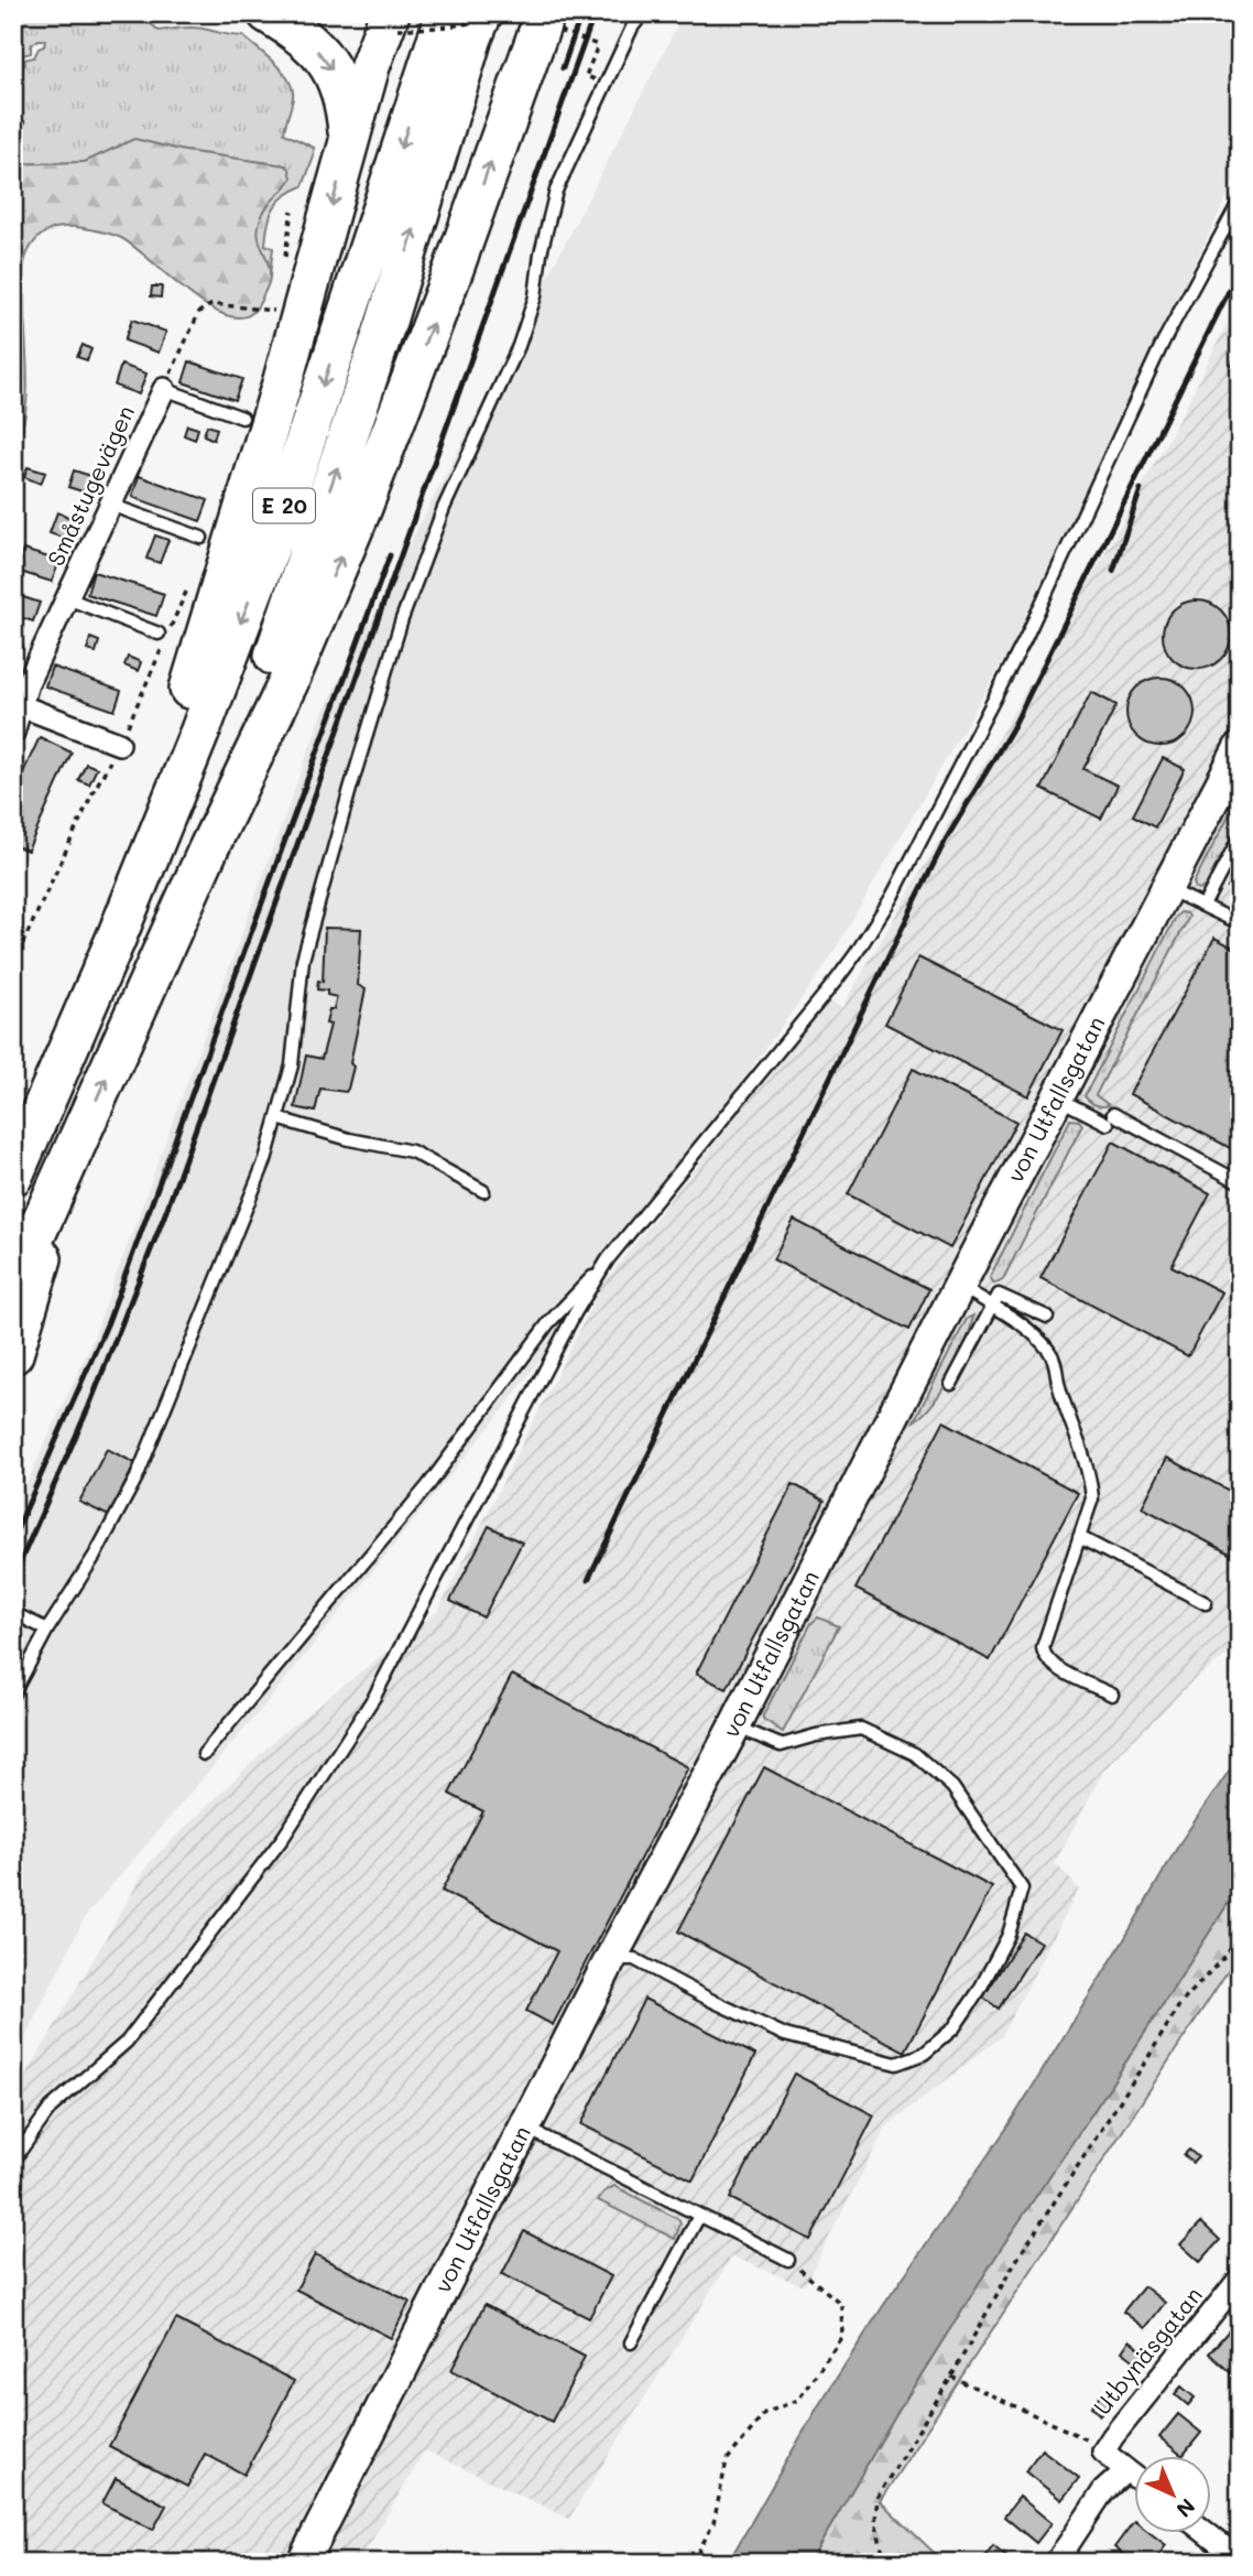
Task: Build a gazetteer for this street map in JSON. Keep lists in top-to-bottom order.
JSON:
{
  "streets": {
    "highway": ["E 20"],
    "street": ["Småstugevägen", "von Utfallsgatan", "Utbynäsgatan"]
  },
  "north": "bottom right"
}
